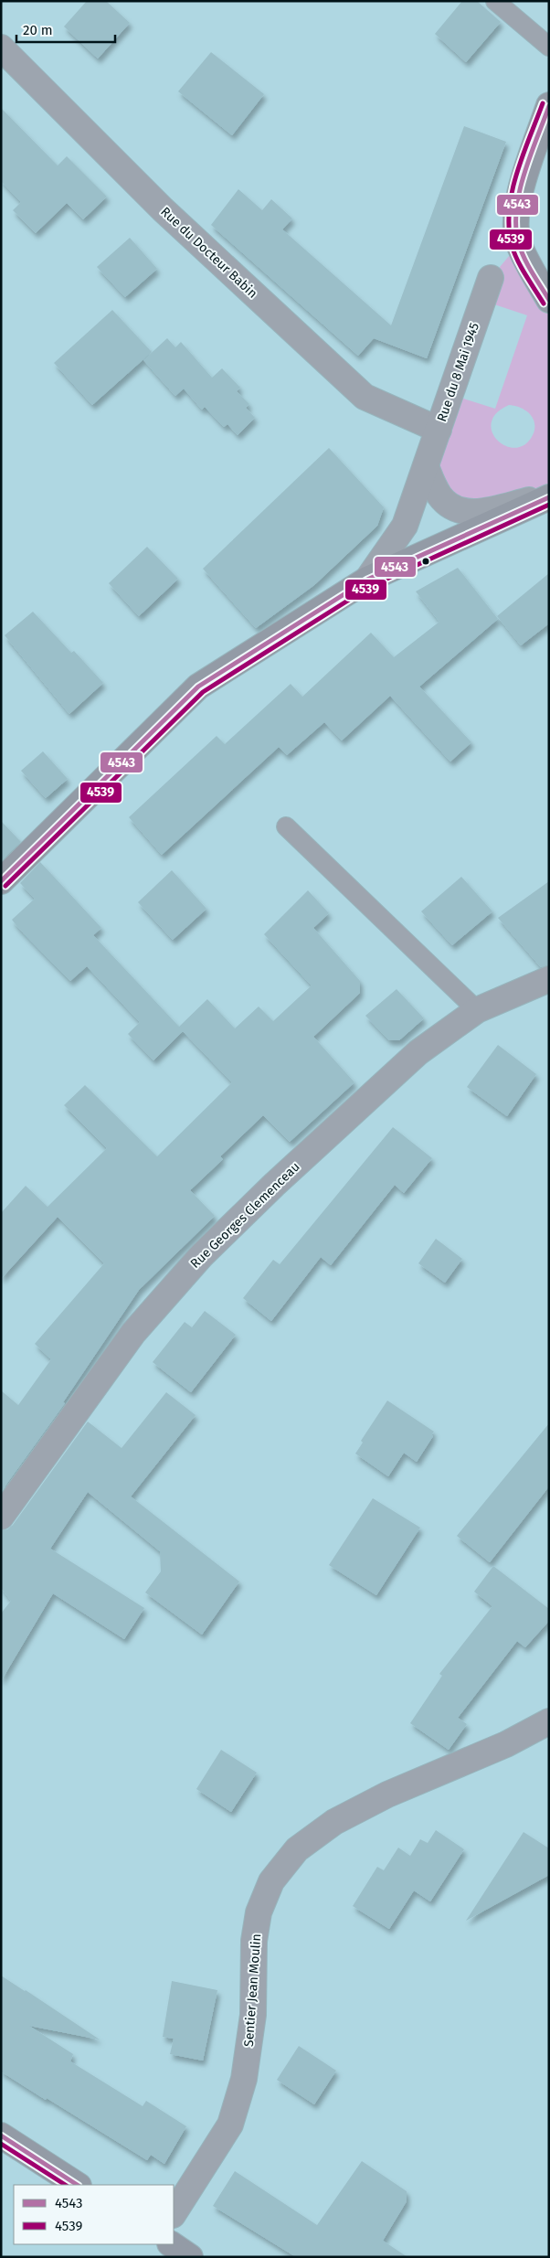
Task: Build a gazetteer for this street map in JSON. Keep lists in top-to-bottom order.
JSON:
{
  "streets": {
    "street": [
      "Rue du Docteur Babin",
      "Rue du 8 Mai 1945",
      "Rue Georges Clemenceau",
      "Sentier Jean Moulin"
    ]
  },
  "crossings": [
    ["Rue du Docteur Babin", "Rue du 8 Mai 1945"]
  ],
  "lines": ["transit line 4539", "transit line 4543"],
  "legend": ["4543", "4539"],
  "scale_bar": "20 m"
}
